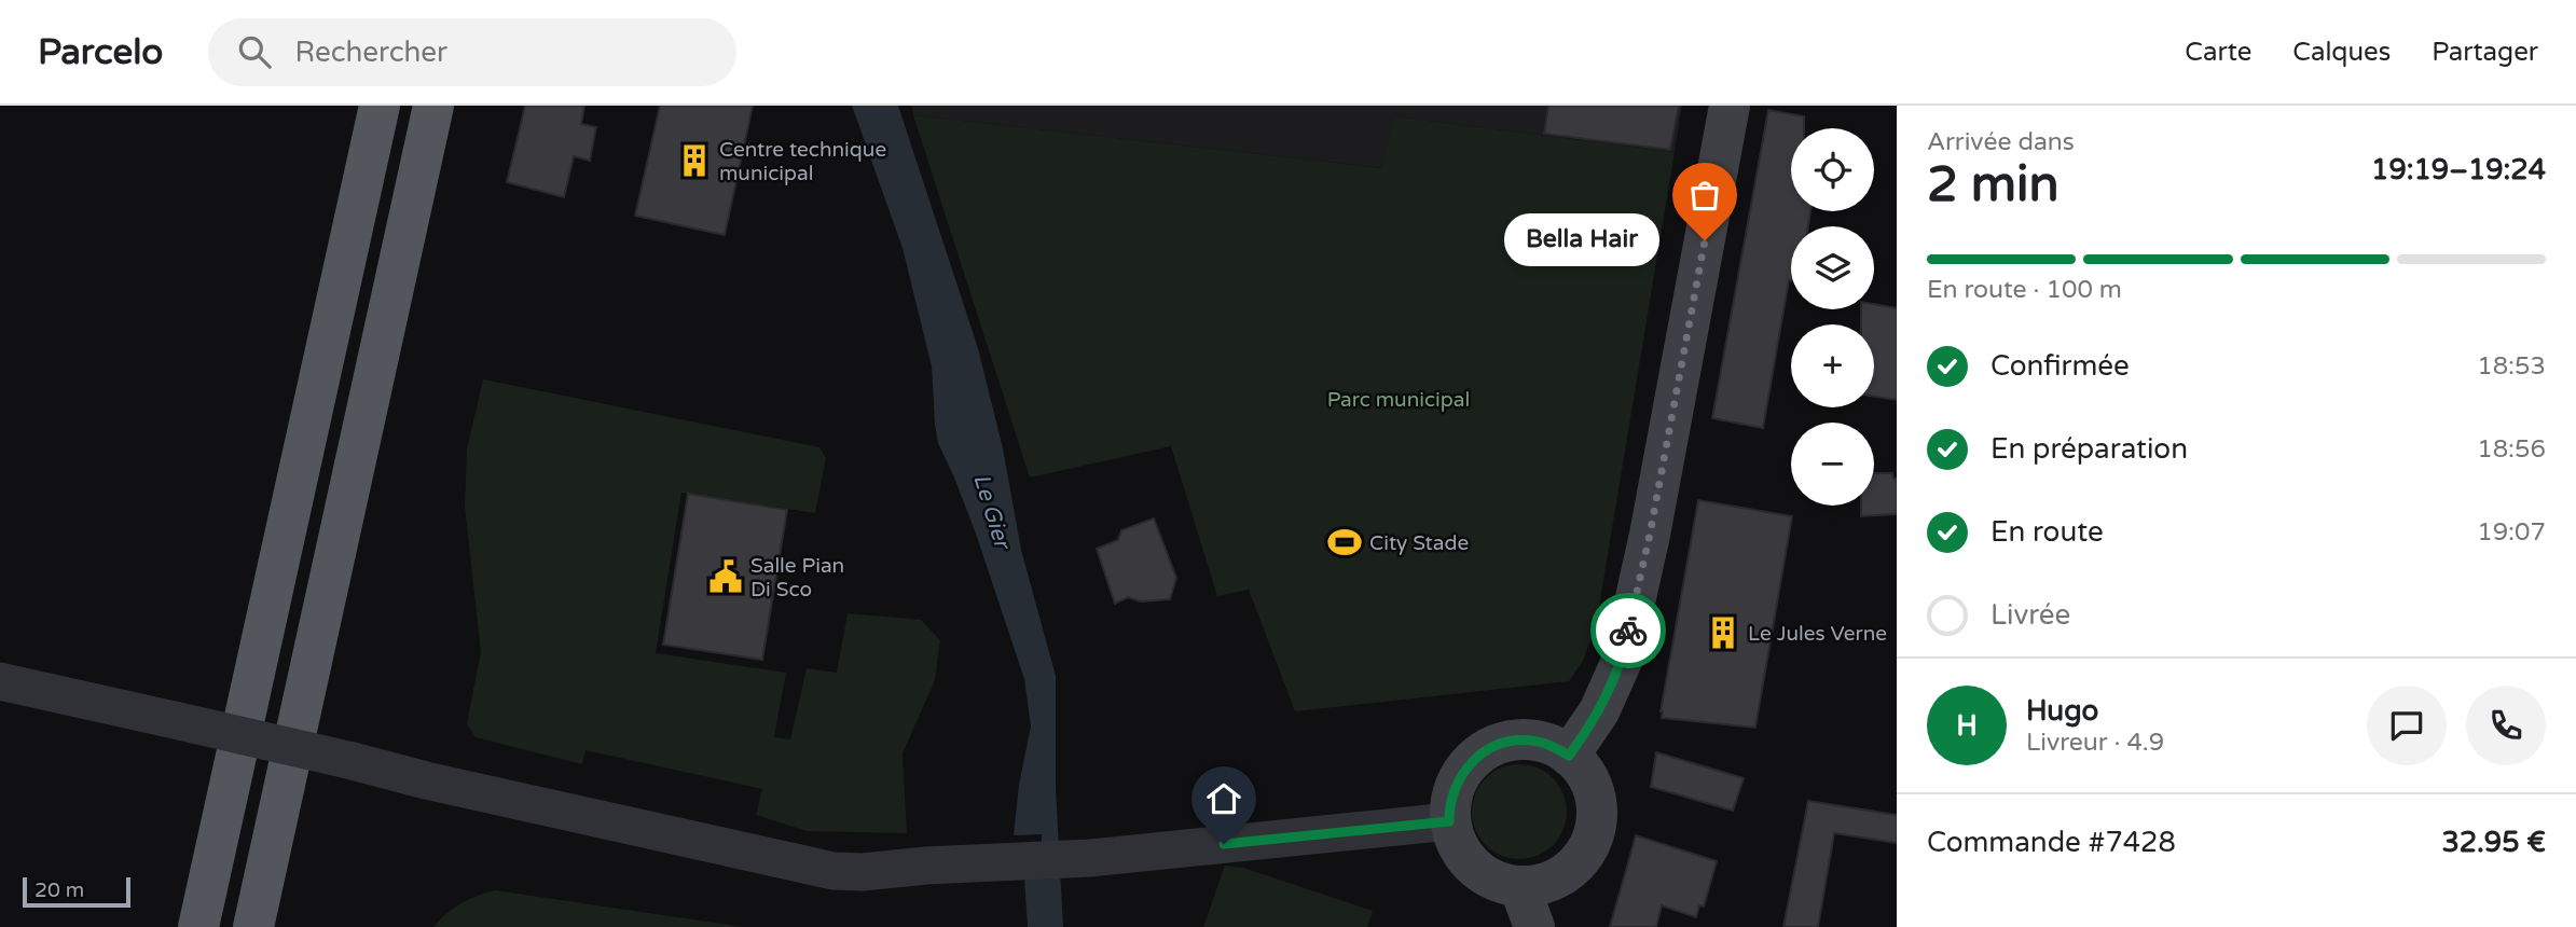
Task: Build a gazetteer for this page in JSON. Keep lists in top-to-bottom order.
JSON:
{
  "water": ["Le Gier"],
  "parks": ["Parc municipal"],
  "places": {
    "building": ["Centre technique municipal", "Le Jules Verne"],
    "other": ["Bella Hair"],
    "sports": ["City Stade"],
    "public building": ["Salle Pian Di Sco"]
  },
  "scale_bar": "20 m",
  "page": {
    "header": "Parcelo",
    "search": "Rechercher",
    "nav": ["Carte", "Calques", "Partager"],
    "heading": ["2 min", "Arrivée dans", "19:19–19:24"],
    "panel": [
      "Hugo",
      "Livreur · 4.9",
      "Commande #7428",
      "32.95 €"
    ],
    "map_buttons": ["+", "−"],
    "bubble": "Bella Hair",
    "bar": "En route · 100 m",
    "list": [
      ["Confirmée", "18:53"],
      ["En préparation", "18:56"],
      ["En route", "19:07"],
      "Livrée"
    ],
    "round": "H",
    "scale": "20 m"
  }
}
